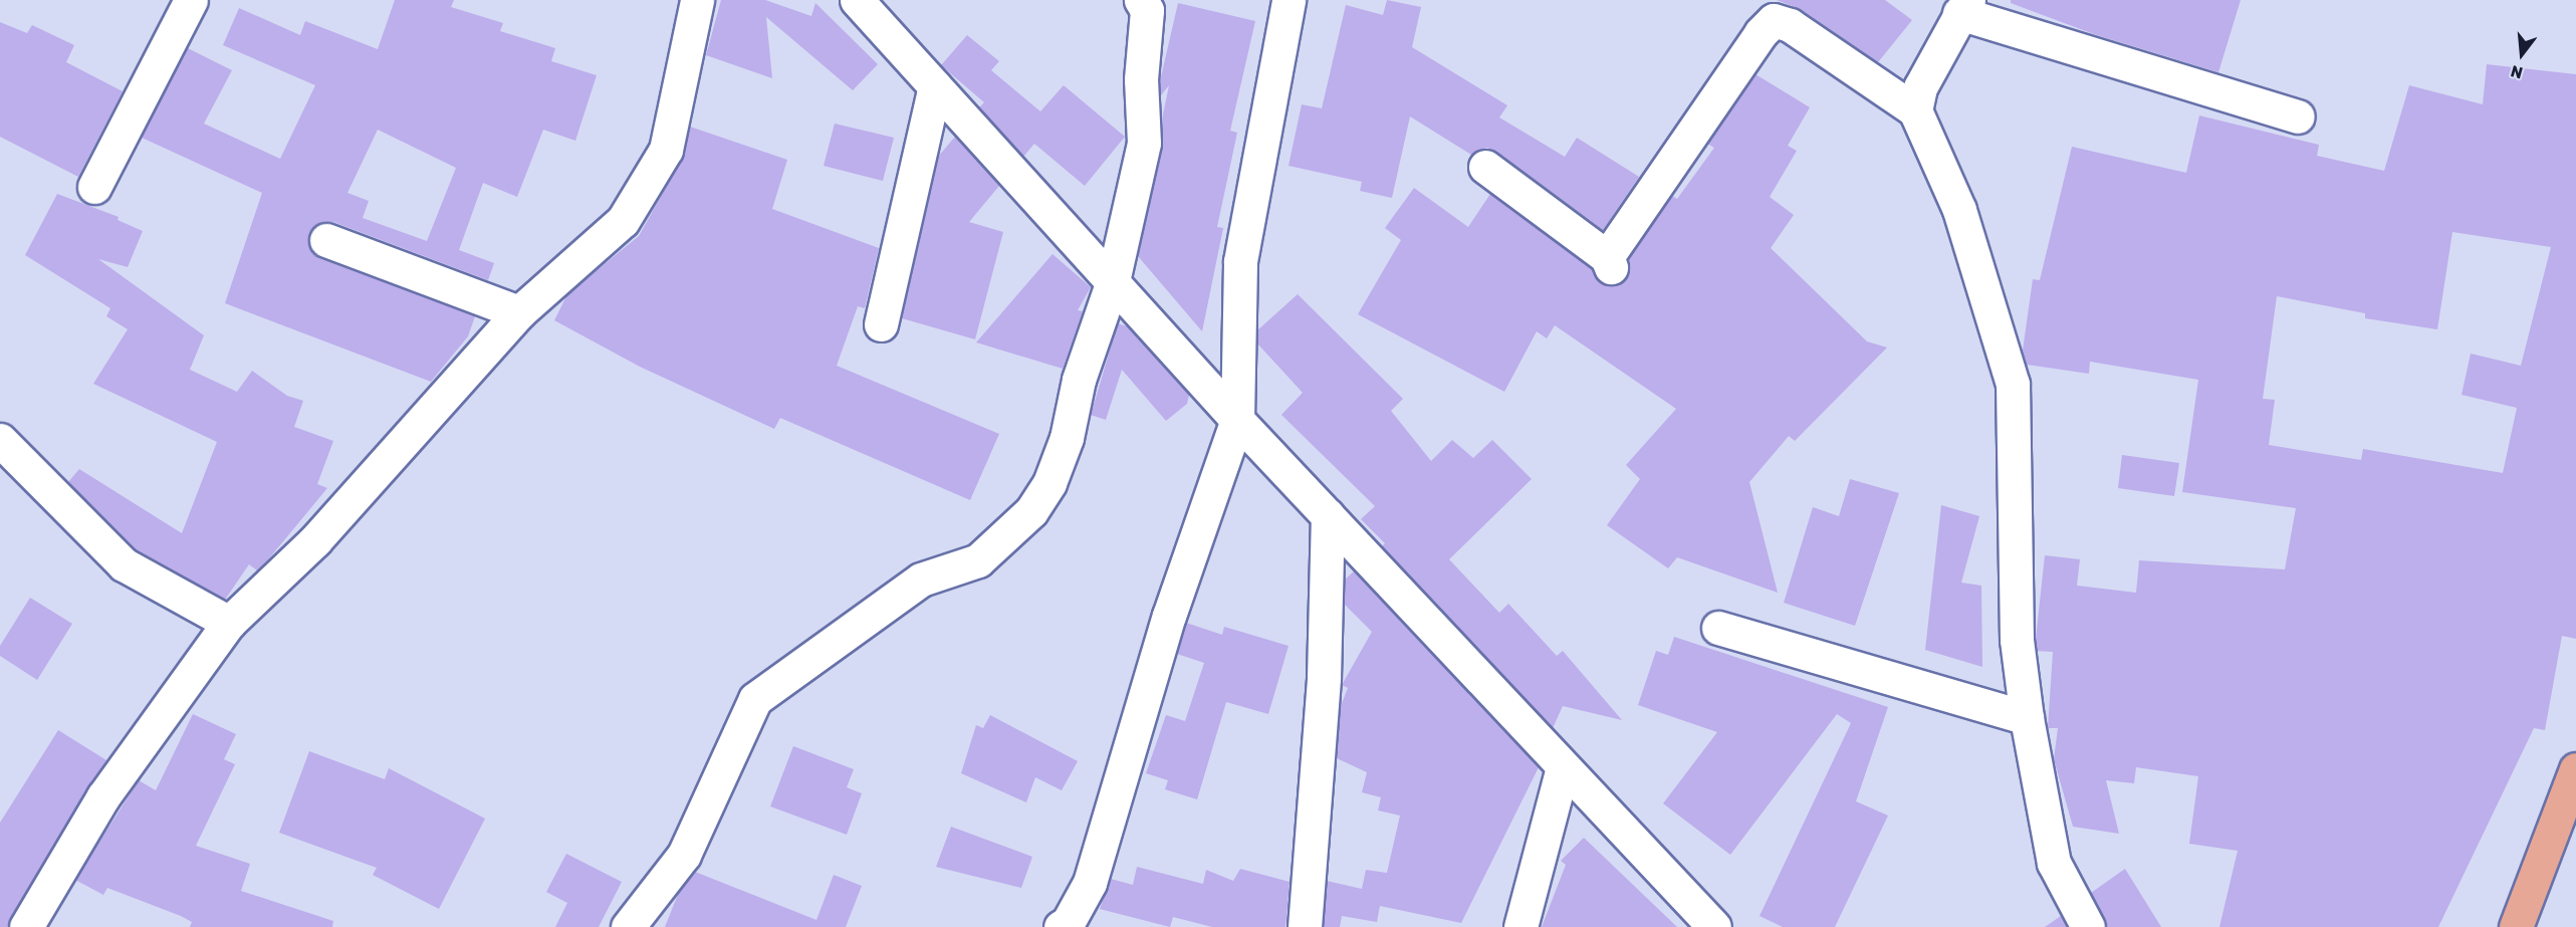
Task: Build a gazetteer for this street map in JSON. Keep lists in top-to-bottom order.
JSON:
{
  "north": "bottom"
}
